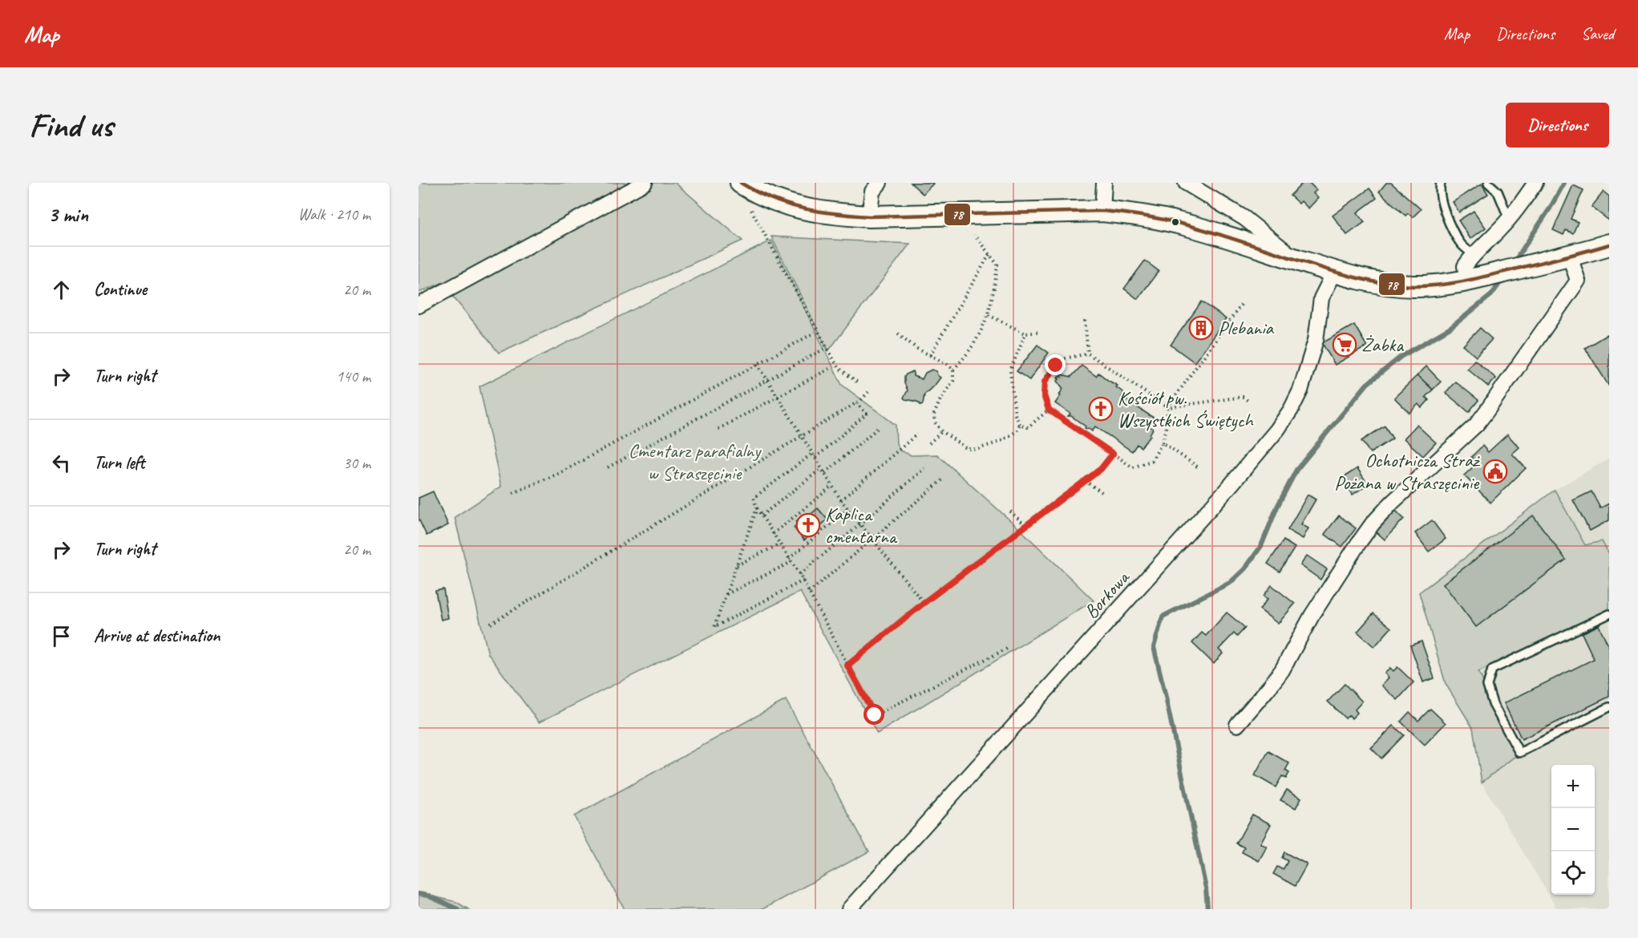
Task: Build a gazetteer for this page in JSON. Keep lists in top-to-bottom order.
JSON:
{
  "streets": {
    "street": ["Borkowa"]
  },
  "parks": ["Cmentarz parafialny w Straszęcinie"],
  "places": {
    "building": ["Plebania"],
    "supermarket": ["Żabka"],
    "church": ["Kościół pw. Wszystkich Świętych", "Kaplica cmentarna"],
    "public building": ["Ochotnicza Straż Pożana w Straszęcinie"]
  },
  "lines": ["transit line 78"],
  "page": {
    "header": "Map",
    "nav": ["Map", "Directions", "Saved"],
    "buttons": "Directions",
    "title": "Find us",
    "heading": ["3 min", "Walk · 210 m"],
    "list": [
      ["Continue", "20 m"],
      ["Turn right", "140 m"],
      ["Turn left", "30 m"],
      ["Turn right", "20 m"],
      "Arrive at destination"
    ],
    "map_buttons": ["+", "−"]
  }
}
